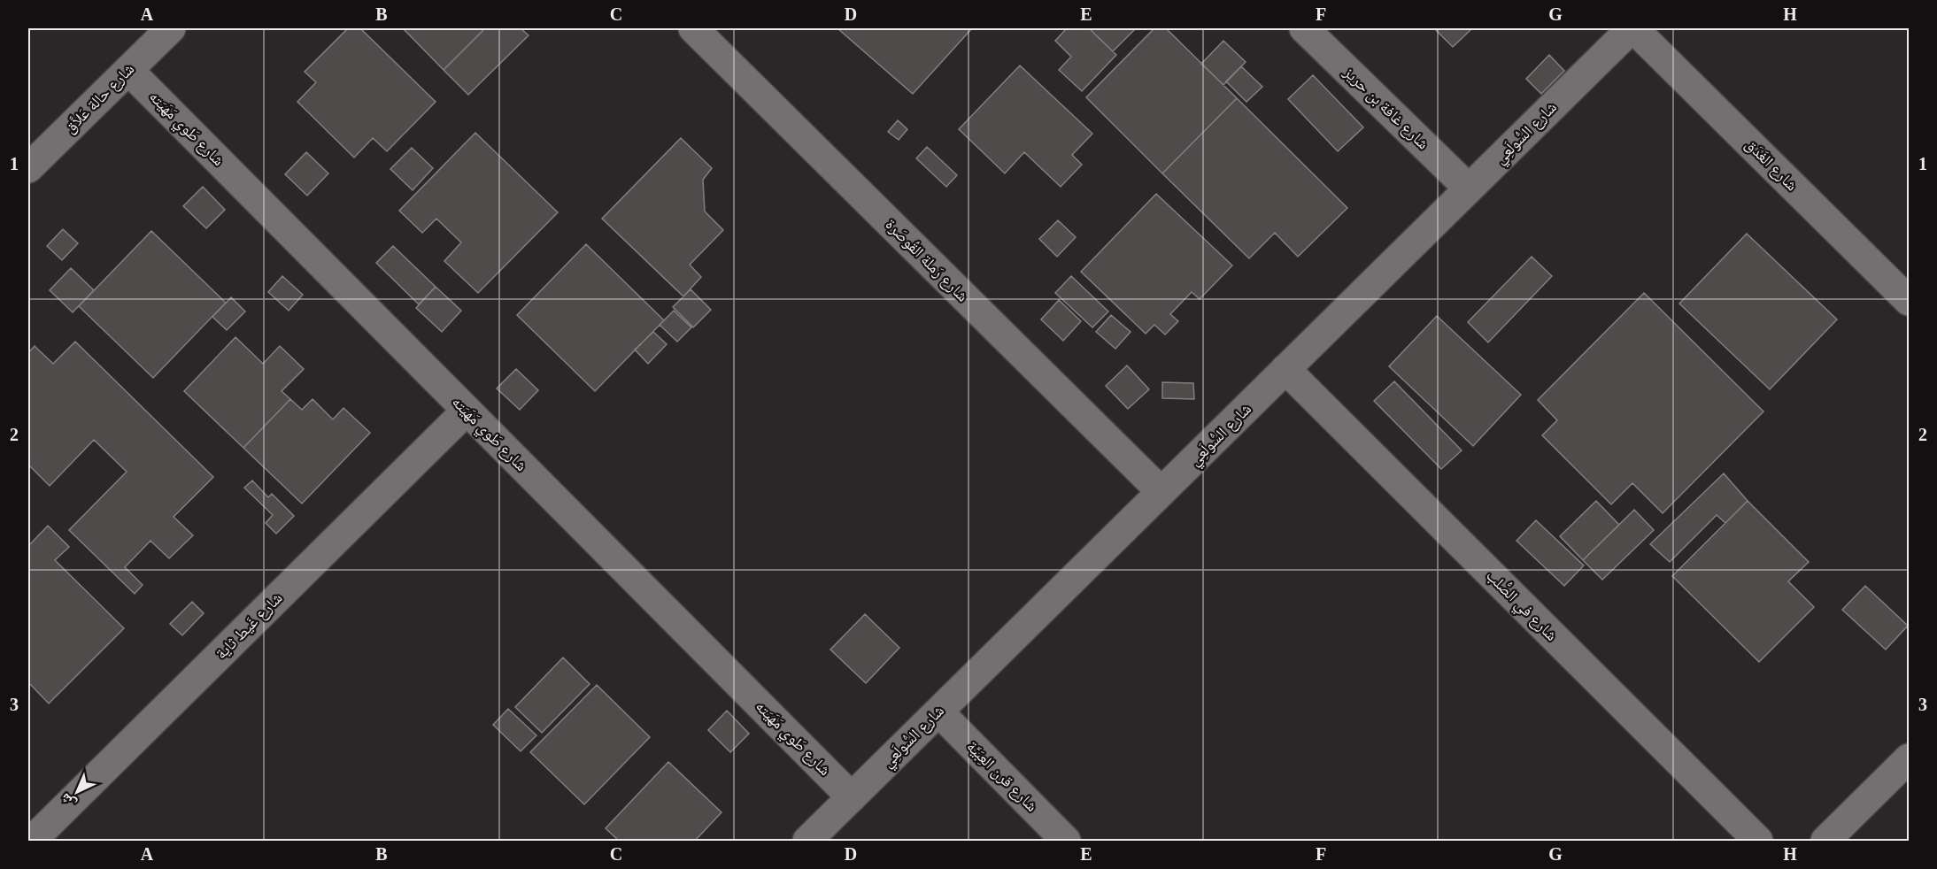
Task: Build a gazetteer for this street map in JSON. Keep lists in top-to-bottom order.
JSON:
{
  "streets": {
    "street": [
      "شارع حالة عَلاَّق",
      "شارع غافة بن حريز",
      "شارع طَوي مَهَيَته",
      "شارع السُّولَعِي",
      "شارع الغَدَق",
      "شارع رَملة القُوصَرة",
      "شارع في الصُّلب",
      "شارع غَيط ثاية",
      "شارع قرن العِبَيَّة"
    ]
  },
  "crossings": [
    ["شارع حالة عَلاَّق", "شارع طَوي مَهَيَته"],
    ["شارع غافة بن حريز", "شارع السُّولَعِي"],
    ["شارع طَوي مَهَيَته", "شارع السُّولَعِي"],
    ["شارع طَوي مَهَيَته", "شارع غَيط ثاية"],
    ["شارع السُّولَعِي", "شارع الغَدَق"],
    ["شارع السُّولَعِي", "شارع رَملة القُوصَرة"],
    ["شارع السُّولَعِي", "شارع في الصُّلب"],
    ["شارع السُّولَعِي", "شارع قرن العِبَيَّة"]
  ],
  "north": "bottom left",
  "grid": {
    "columns": [
      "A",
      "B",
      "C",
      "D",
      "E",
      "F",
      "G",
      "H"
    ],
    "rows": ["1", "2", "3"]
  }
}
